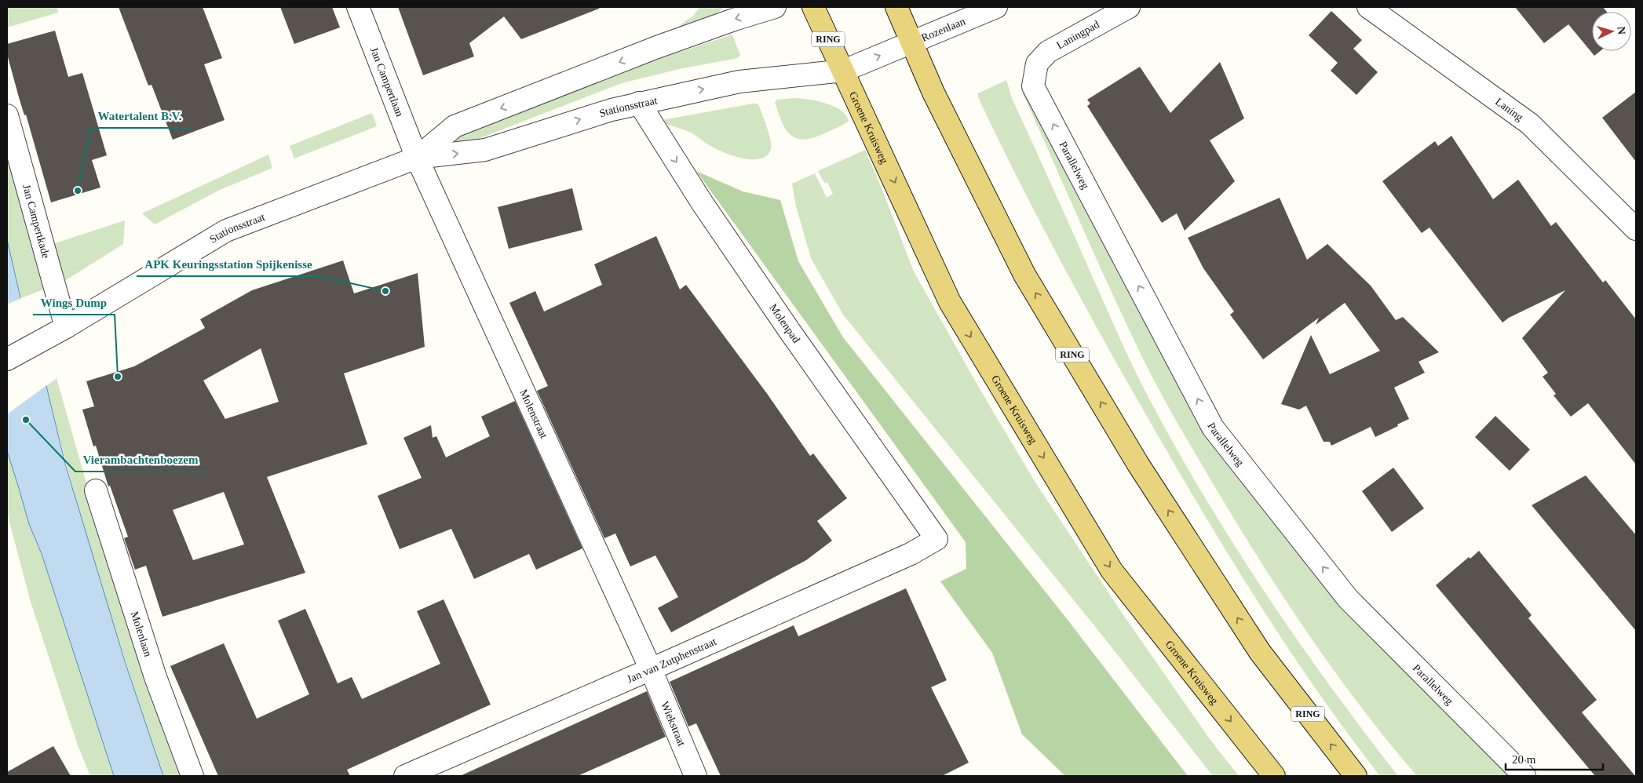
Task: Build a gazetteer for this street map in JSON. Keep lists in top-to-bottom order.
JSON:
{
  "streets": {
    "main road": ["RING", "Groene Kruisweg"],
    "street": [
      "Rozenlaan",
      "Laningpad",
      "Jan Campertlaan",
      "Stationsstraat",
      "Laning",
      "Parallelweg",
      "Jan Campertkade",
      "Molenpad",
      "Molenstraat",
      "Molenlaan",
      "Jan van Zutphenstraat",
      "Wiekstraat"
    ]
  },
  "crossings": [
    ["Rozenlaan", "RING"],
    ["Rozenlaan", "Stationsstraat"],
    ["Rozenlaan", "Groene Kruisweg"],
    ["Laningpad", "Parallelweg"],
    ["Jan Campertlaan", "Stationsstraat"],
    ["Jan Campertlaan", "Molenstraat"],
    ["Stationsstraat", "Groene Kruisweg"],
    ["Stationsstraat", "Jan Campertkade"],
    ["Stationsstraat", "Molenpad"],
    ["Stationsstraat", "Molenstraat"],
    ["Molenpad", "Jan van Zutphenstraat"],
    ["Molenstraat", "Jan van Zutphenstraat"],
    ["Molenstraat", "Wiekstraat"],
    ["Jan van Zutphenstraat", "Wiekstraat"]
  ],
  "one_way": ["Rozenlaan", "Parallelweg", "Molenpad"],
  "places": [
    "Watertalent B.V.",
    "APK Keuringsstation Spijkenisse",
    "Wings Dump",
    "Vierambachtenboezem"
  ],
  "scale_bar": "20 m",
  "north": "right"
}
